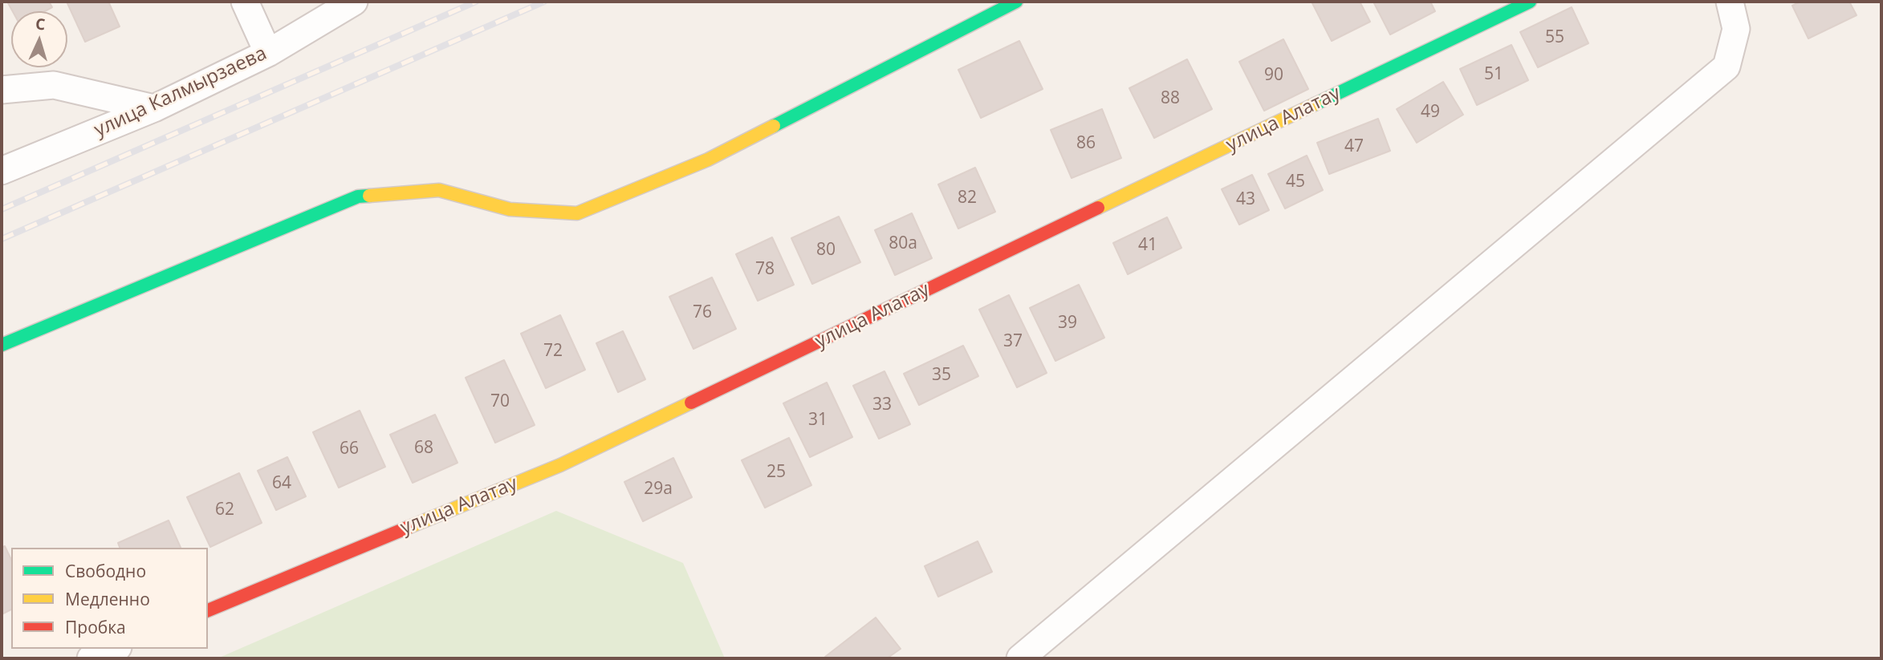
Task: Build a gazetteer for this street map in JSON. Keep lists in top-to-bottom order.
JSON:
{
  "streets": {
    "street": ["улица Калмырзаева", "улица Алатау"]
  },
  "house_numbers": [
    "55",
    "51",
    "90",
    "88",
    "49",
    "86",
    "47",
    "45",
    "82",
    "43",
    "80а",
    "41",
    "80",
    "78",
    "76",
    "39",
    "37",
    "72",
    "35",
    "70",
    "33",
    "31",
    "68",
    "66",
    "25",
    "64",
    "29а",
    "62"
  ],
  "legend": ["Свободно", "Медленно", "Пробка"],
  "north": "top"
}
